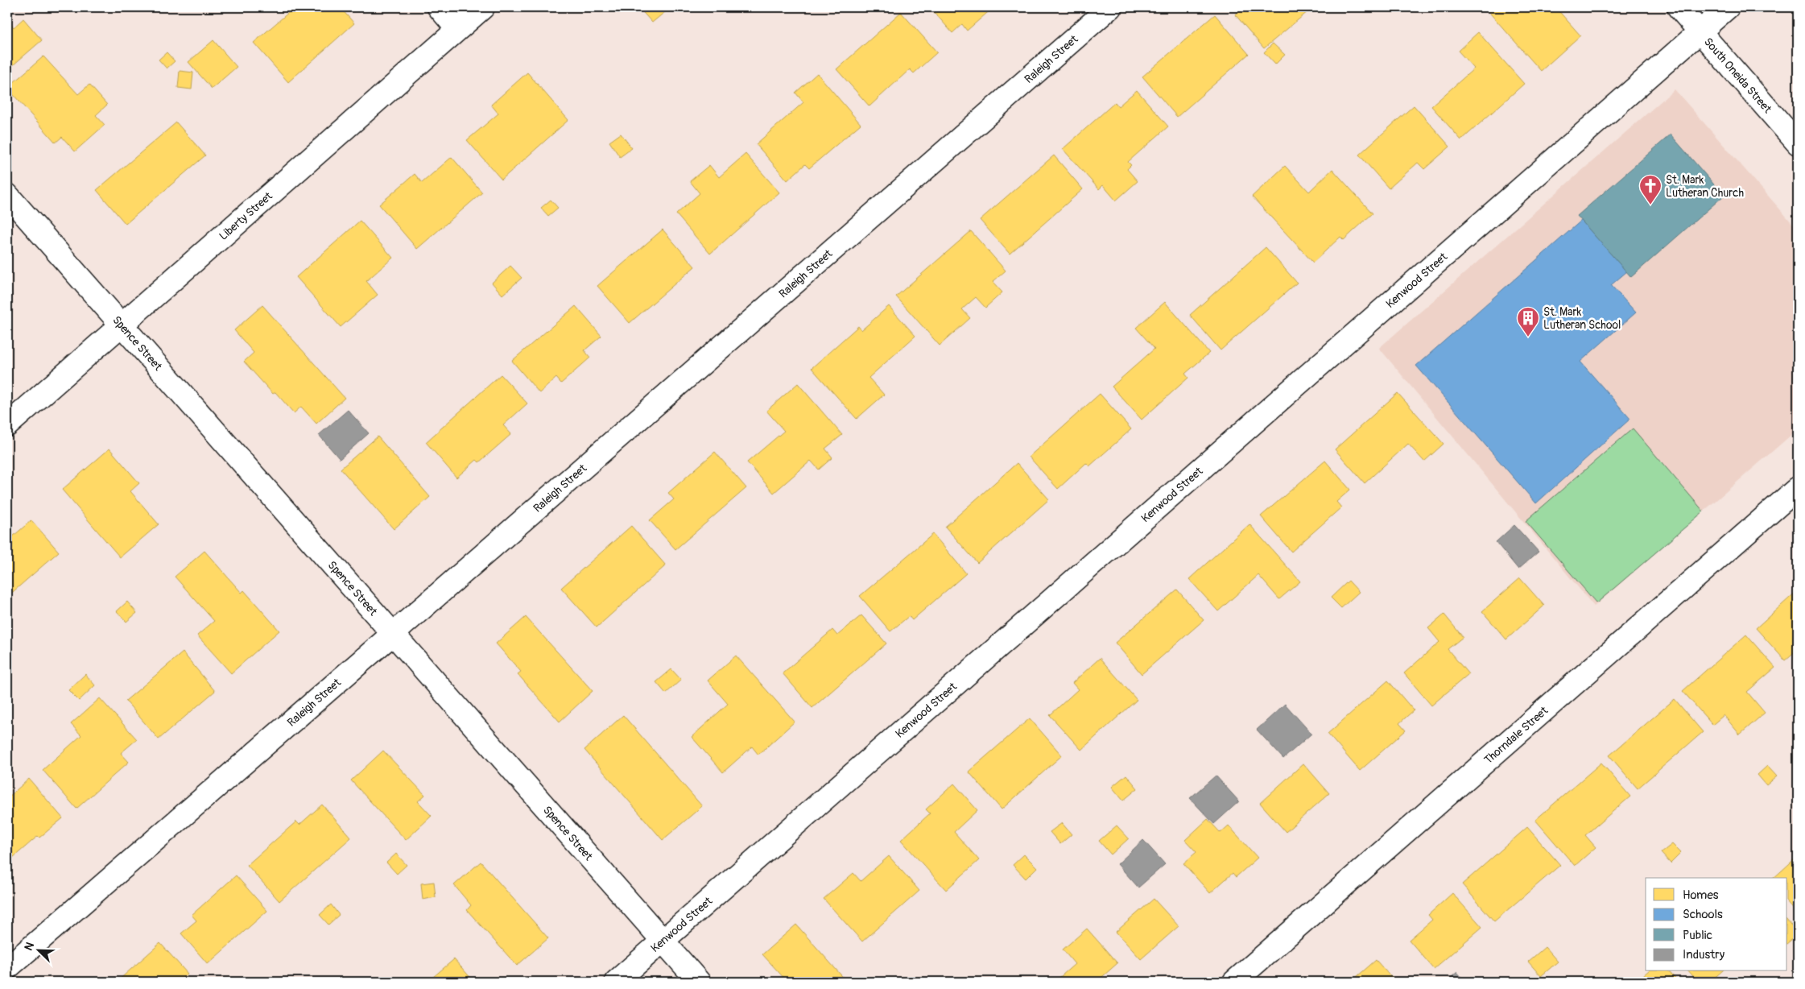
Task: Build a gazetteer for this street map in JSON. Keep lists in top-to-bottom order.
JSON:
{
  "streets": {
    "street": [
      "Raleigh Street",
      "South Oneida Street",
      "Liberty Street",
      "Kenwood Street",
      "Spence Street",
      "Thorndale Street"
    ]
  },
  "crossings": [
    ["Raleigh Street", "Spence Street"],
    ["South Oneida Street", "Kenwood Street"],
    ["Liberty Street", "Spence Street"],
    ["Kenwood Street", "Spence Street"]
  ],
  "places": {
    "church": ["St. Mark Lutheran Church"],
    "building": ["St. Mark Lutheran School"]
  },
  "legend": [
    "Homes",
    "Schools",
    "Public",
    "Industry"
  ],
  "north": "top left"
}
